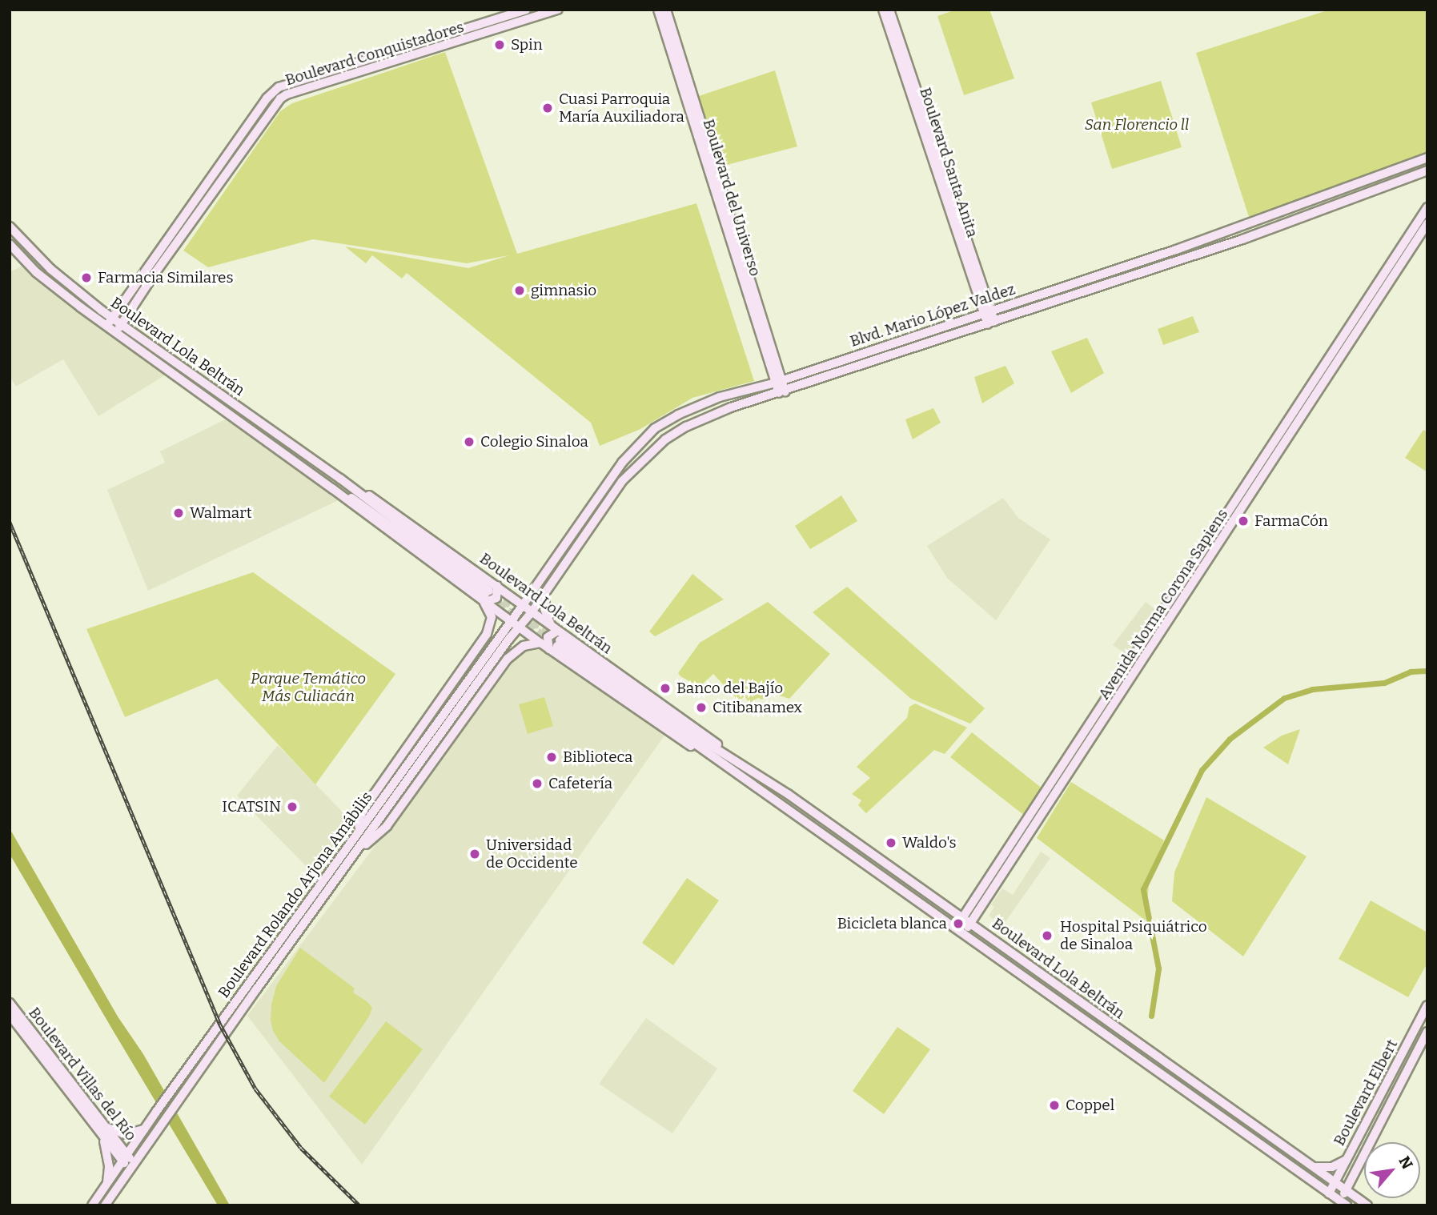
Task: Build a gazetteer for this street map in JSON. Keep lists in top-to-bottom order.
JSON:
{
  "streets": {
    "main road": [
      "Boulevard Conquistadores",
      "Boulevard Santa Anita",
      "Boulevard del Universo",
      "Blvd. Mario López Valdez",
      "Boulevard Lola Beltrán",
      "Avenida Norma Corona Sapiens",
      "Boulevard Rolando Arjona Amábilis",
      "Boulevard Villas del Río",
      "Boulevard Elbert"
    ]
  },
  "crossings": [
    ["Boulevard Conquistadores", "Boulevard Lola Beltrán"],
    ["Boulevard Santa Anita", "Blvd. Mario López Valdez"],
    ["Boulevard del Universo", "Blvd. Mario López Valdez"],
    ["Blvd. Mario López Valdez", "Boulevard Lola Beltrán"],
    ["Blvd. Mario López Valdez", "Boulevard Rolando Arjona Amábilis"],
    ["Boulevard Lola Beltrán", "Avenida Norma Corona Sapiens"],
    ["Boulevard Lola Beltrán", "Boulevard Rolando Arjona Amábilis"],
    ["Boulevard Lola Beltrán", "Boulevard Elbert"],
    ["Boulevard Rolando Arjona Amábilis", "Boulevard Villas del Río"]
  ],
  "parks": ["San Florencio ll", "Parque Temático Más Culiacán"],
  "places": [
    "Spin",
    "Cuasi Parroquia María Auxiliadora",
    "Farmacia Similares",
    "gimnasio",
    "Colegio Sinaloa",
    "Walmart",
    "FarmaCón",
    "Banco del Bajío",
    "Citibanamex",
    "Biblioteca",
    "Cafetería",
    "ICATSIN",
    "Waldo's",
    "Universidad de Occidente",
    "Bicicleta blanca",
    "Hospital Psiquiátrico de Sinaloa",
    "Coppel"
  ],
  "north": "top right"
}
